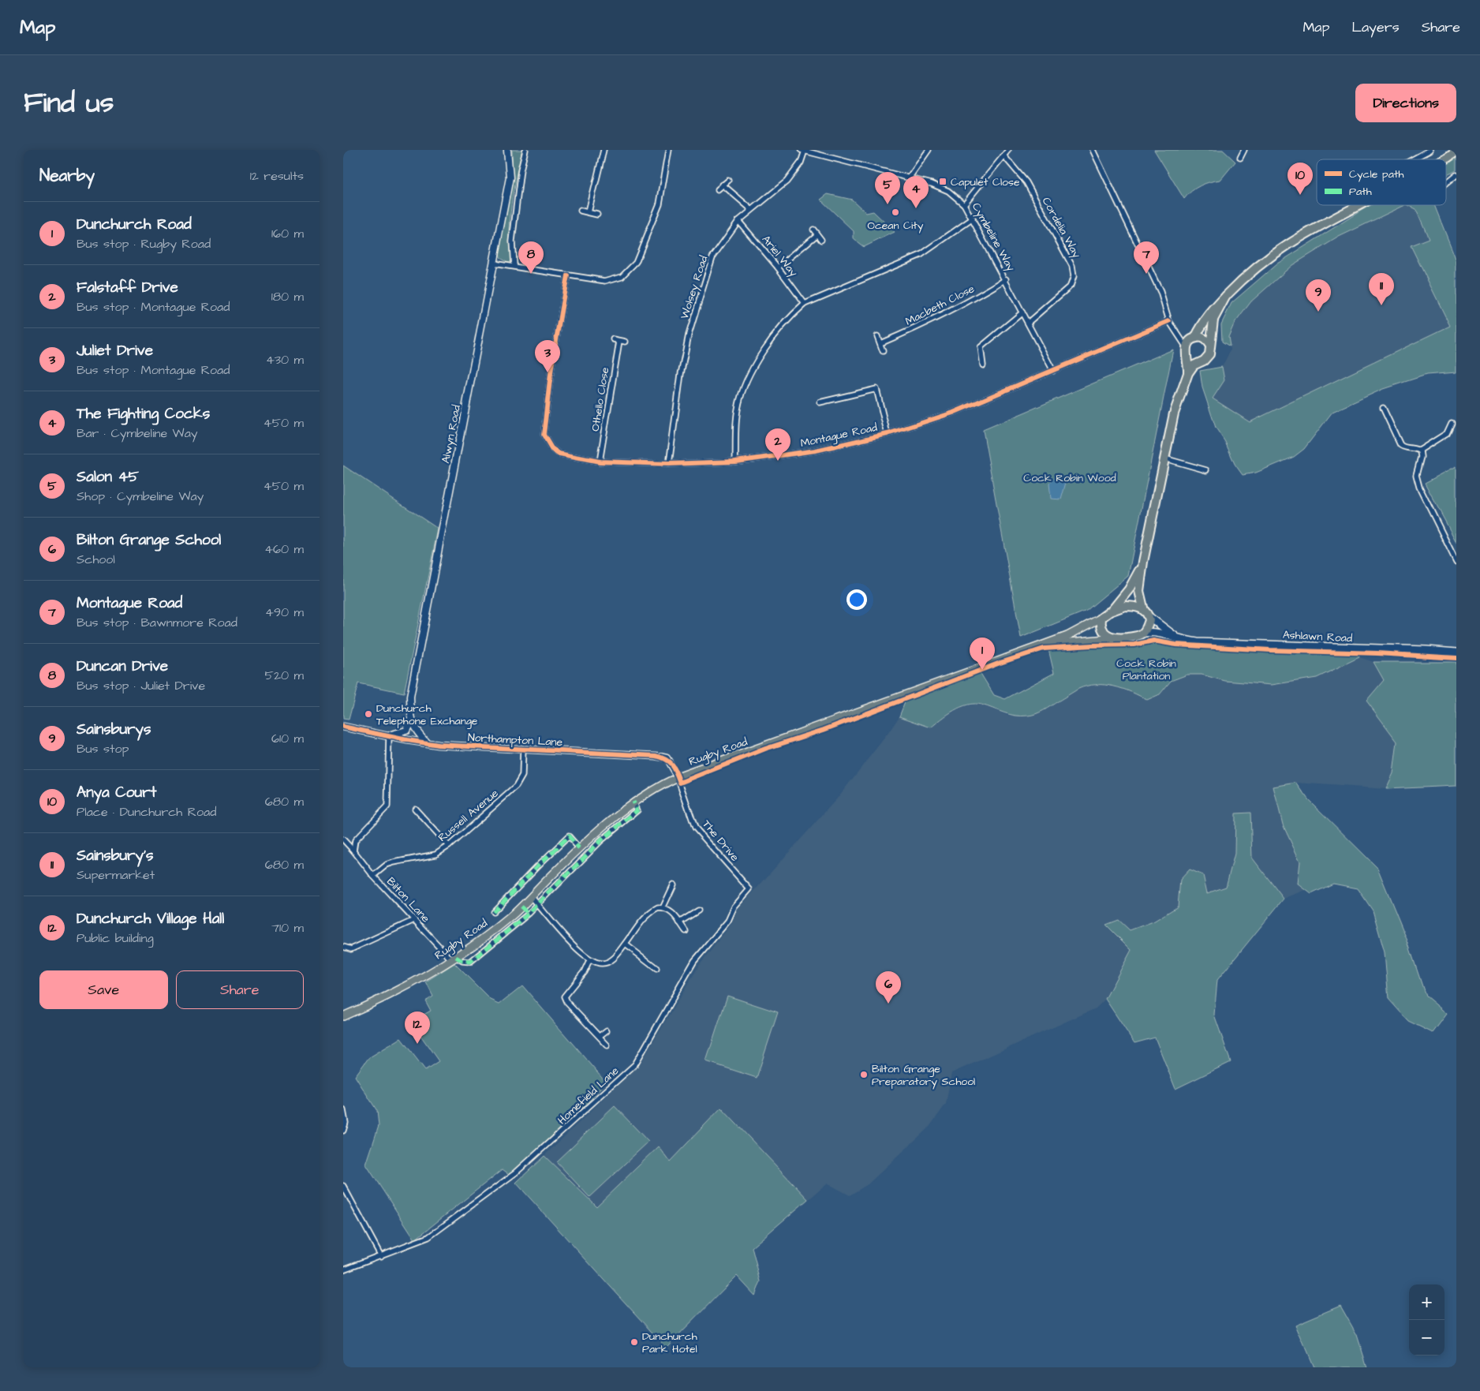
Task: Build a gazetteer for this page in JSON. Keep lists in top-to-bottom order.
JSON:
{
  "streets": {
    "main road": ["Ashlawn Road", "Rugby Road"],
    "street": [
      "Cordelia Way",
      "Cymbeline Way",
      "Ariel Way",
      "Wolsey Road",
      "Macbeth Close",
      "Othello Close",
      "Alwyn Road",
      "Montague Road",
      "Northampton Lane",
      "Russell Avenue",
      "The Drive",
      "Bilton Lane",
      "Homefield Lane"
    ]
  },
  "crossings": [
    ["Cordelia Way", "Cymbeline Way"],
    ["Cymbeline Way", "Wolsey Road"],
    ["Cymbeline Way", "Macbeth Close"],
    ["Cymbeline Way", "Montague Road"],
    ["Ariel Way", "Wolsey Road"],
    ["Wolsey Road", "Montague Road"],
    ["Othello Close", "Montague Road"],
    ["Northampton Lane", "Rugby Road"],
    ["Northampton Lane", "Russell Avenue"],
    ["Northampton Lane", "The Drive"],
    ["Rugby Road", "The Drive"],
    ["Rugby Road", "Bilton Lane"],
    ["Russell Avenue", "Bilton Lane"],
    ["The Drive", "Homefield Lane"]
  ],
  "parks": ["Cock Robin Wood", "Cock Robin Plantation"],
  "places": {
    "transit": ["Capulet Close"],
    "other": [
      "Ocean City",
      "Dunchurch Telephone Exchange",
      "Bilton Grange Preparatory School",
      "Dunchurch Park Hotel"
    ]
  },
  "legend": ["Cycle path", "Path"],
  "page": {
    "header": "Map",
    "nav": ["Map", "Layers", "Share"],
    "title": "Find us",
    "buttons": [
      "Directions",
      ["Save", "Share"]
    ],
    "heading": ["Nearby", "12 results"],
    "pins": [
      "10",
      "5",
      "4",
      "7",
      "8",
      "11",
      "9",
      "3",
      "2",
      "1",
      "6",
      "12"
    ],
    "list": [
      {
        "mark": "1",
        "name": "Dunchurch Road",
        "note": "Bus stop · Rugby Road",
        "value": "160 m"
      },
      {
        "mark": "2",
        "name": "Falstaff Drive",
        "note": "Bus stop · Montague Road",
        "value": "180 m"
      },
      {
        "mark": "3",
        "name": "Juliet Drive",
        "note": "Bus stop · Montague Road",
        "value": "430 m"
      },
      {
        "mark": "4",
        "name": "The Fighting Cocks",
        "note": "Bar · Cymbeline Way",
        "value": "450 m"
      },
      {
        "mark": "5",
        "name": "Salon 45",
        "note": "Shop · Cymbeline Way",
        "value": "450 m"
      },
      {
        "mark": "6",
        "name": "Bilton Grange School",
        "note": "School",
        "value": "460 m"
      },
      {
        "mark": "7",
        "name": "Montague Road",
        "note": "Bus stop · Bawnmore Road",
        "value": "490 m"
      },
      {
        "mark": "8",
        "name": "Duncan Drive",
        "note": "Bus stop · Juliet Drive",
        "value": "520 m"
      },
      {
        "mark": "9",
        "name": "Sainsburys",
        "note": "Bus stop",
        "value": "610 m"
      },
      {
        "mark": "10",
        "name": "Anya Court",
        "note": "Place · Dunchurch Road",
        "value": "680 m"
      },
      {
        "mark": "11",
        "name": "Sainsbury's",
        "note": "Supermarket",
        "value": "680 m"
      },
      {
        "mark": "12",
        "name": "Dunchurch Village Hall",
        "note": "Public building",
        "value": "710 m"
      }
    ],
    "map_buttons": ["+", "−"]
  }
}
